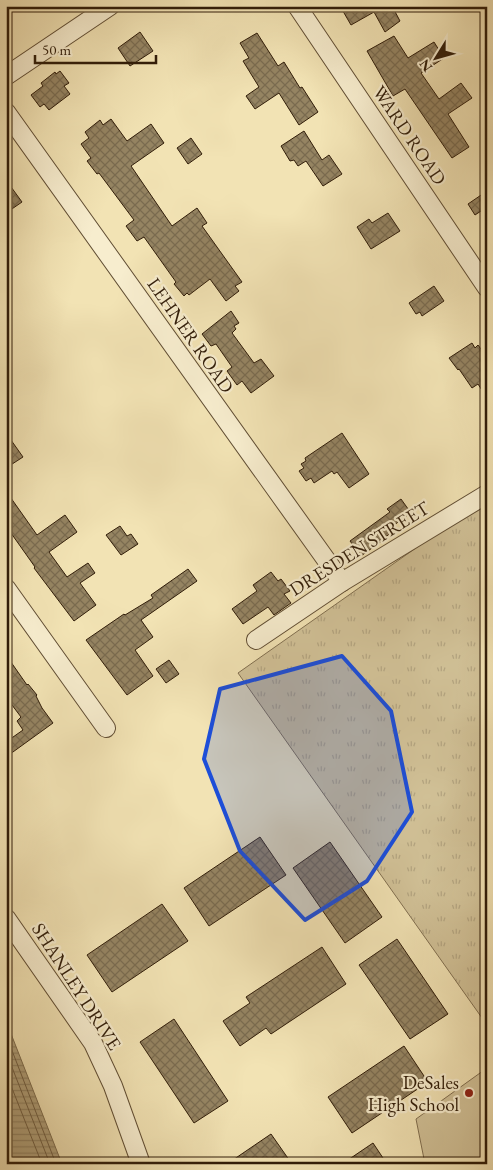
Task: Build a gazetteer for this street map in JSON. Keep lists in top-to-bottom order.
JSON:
{
  "streets": {
    "street": [
      "WARD ROAD",
      "LEHNER ROAD",
      "DRESDEN STREET",
      "SHANLEY DRIVE"
    ]
  },
  "crossings": [
    ["LEHNER ROAD", "DRESDEN STREET"]
  ],
  "places": ["DeSales High School"],
  "scale_bar": "50 m",
  "north": "bottom left"
}
